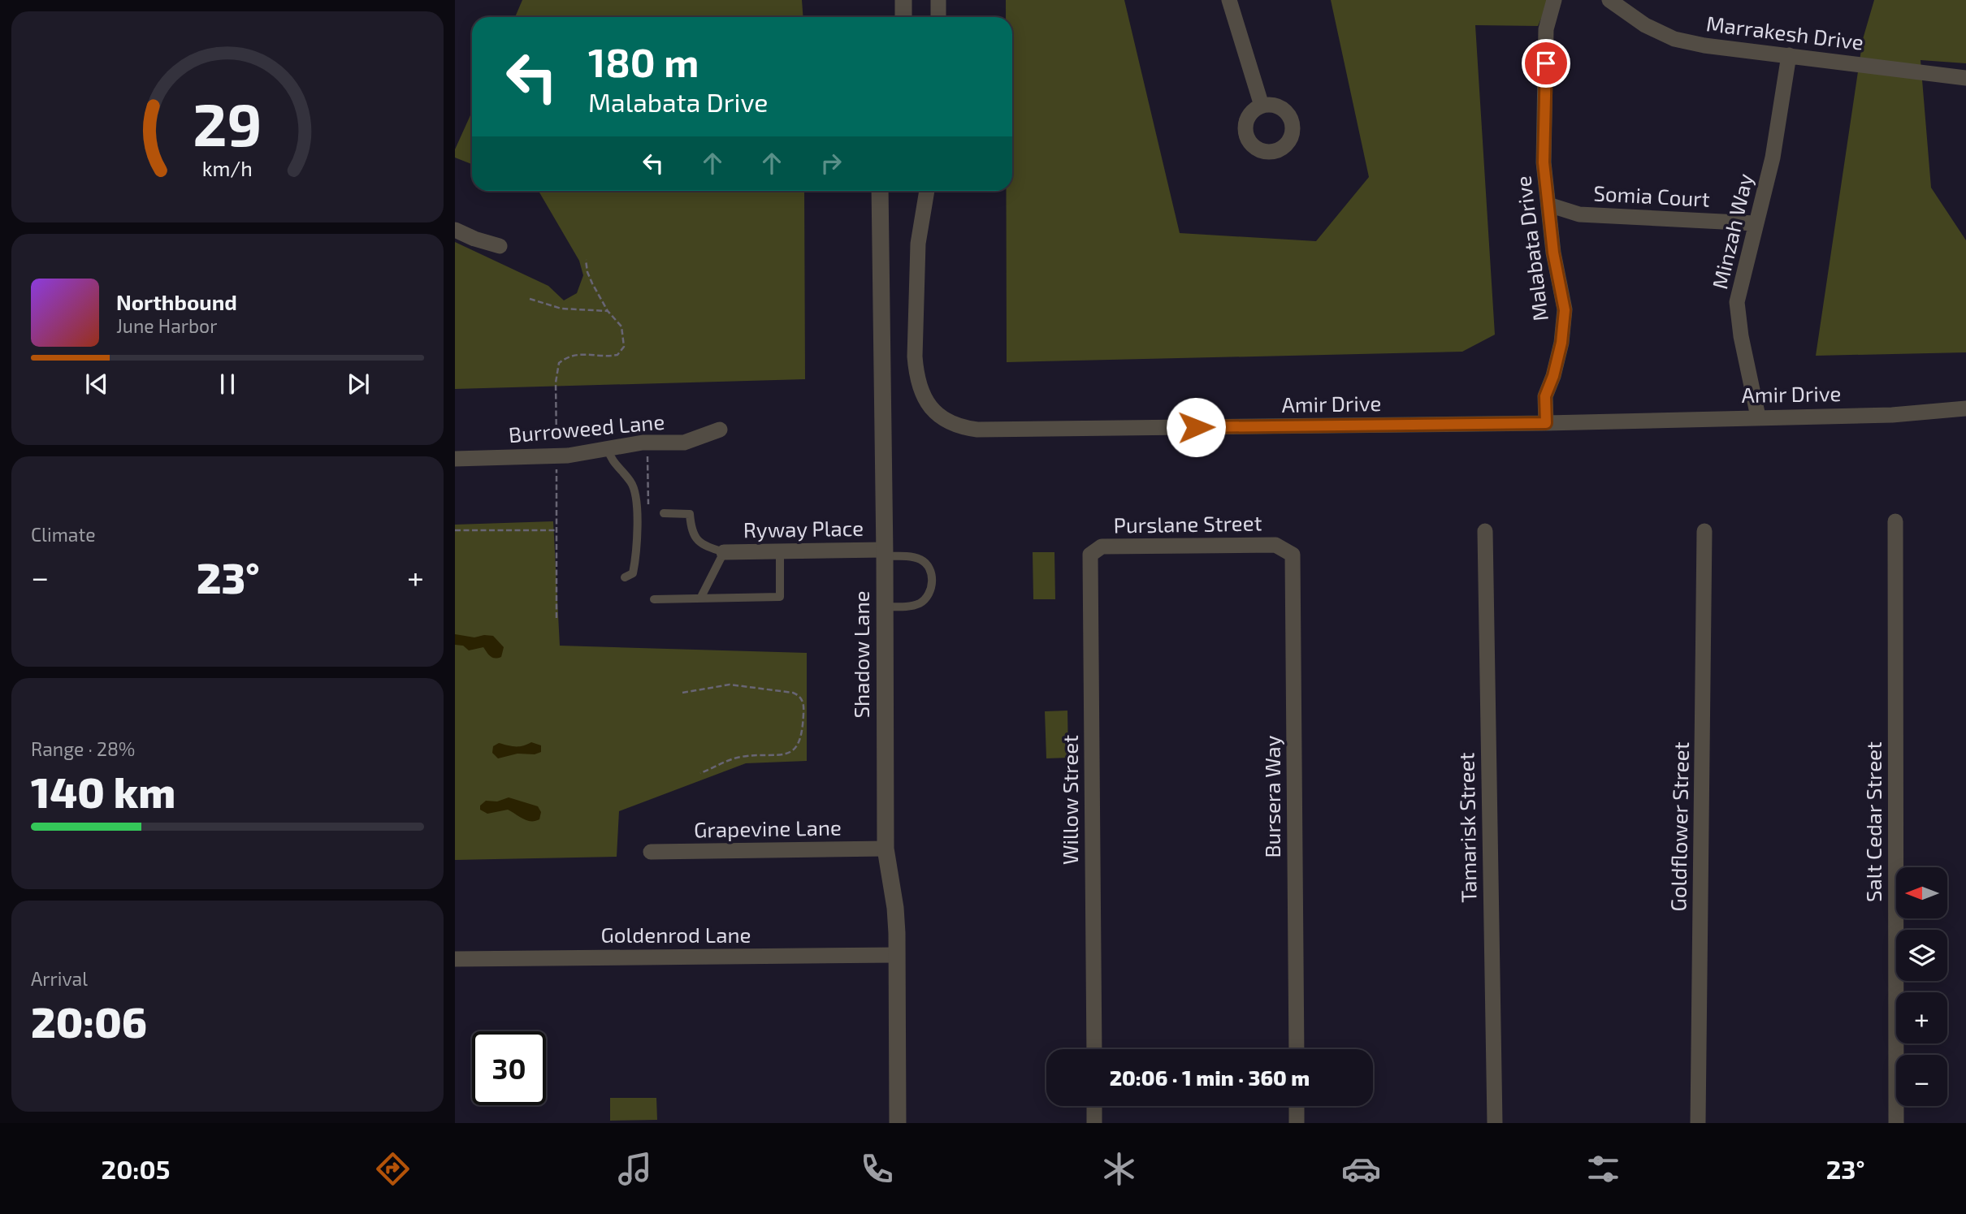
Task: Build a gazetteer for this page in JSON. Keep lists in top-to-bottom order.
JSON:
{
  "streets": {
    "street": [
      "Marrakesh Drive",
      "Somia Court",
      "Minzah Way",
      "Malabata Drive",
      "Amir Drive",
      "Burroweed Lane",
      "Purslane Street",
      "Ryway Place",
      "Shadow Lane",
      "Bursera Way",
      "Willow Street",
      "Salt Cedar Street",
      "Goldflower Street",
      "Tamarisk Street",
      "Grapevine Lane",
      "Goldenrod Lane"
    ]
  },
  "crossings": [
    ["Marrakesh Drive", "Minzah Way"],
    ["Somia Court", "Minzah Way"],
    ["Somia Court", "Malabata Drive"],
    ["Minzah Way", "Amir Drive"],
    ["Malabata Drive", "Amir Drive"],
    ["Purslane Street", "Bursera Way"],
    ["Purslane Street", "Willow Street"],
    ["Ryway Place", "Shadow Lane"],
    ["Shadow Lane", "Grapevine Lane"],
    ["Shadow Lane", "Goldenrod Lane"]
  ],
  "north": "left",
  "page": {
    "turn": ["180 m", "Malabata Drive"],
    "song": ["Northbound", "June Harbor"],
    "tile": [
      "Climate",
      ["Range · 28%", "140 km"],
      ["Arrival", "20:06"]
    ],
    "heat": ["−", "23°", "+"],
    "map_buttons": ["+", "−"],
    "limit": "30",
    "trip": "20:06 · 1 min · 360 m",
    "tabs": ["20:05", "23°"],
    "gauge": ["29", "km/h"]
  }
}
